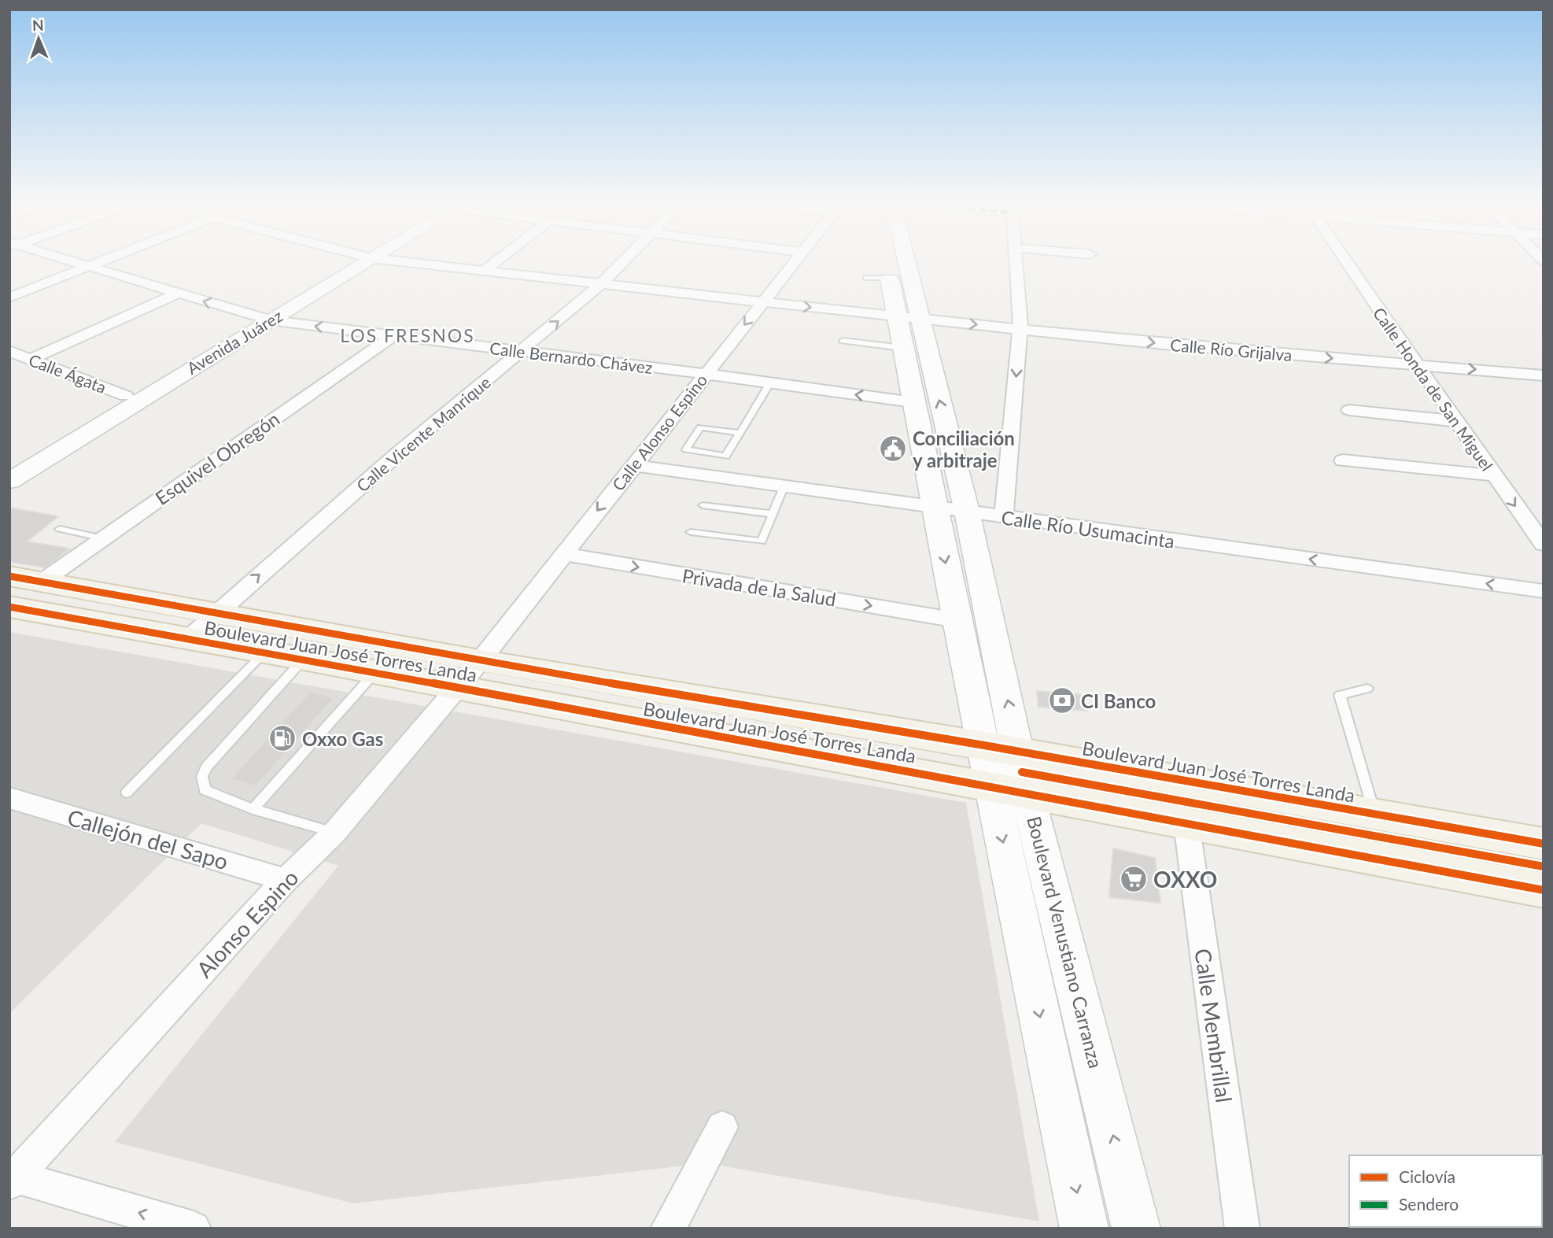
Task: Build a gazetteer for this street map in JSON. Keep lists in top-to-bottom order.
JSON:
{
  "streets": {
    "main road": ["Avenida Juárez", "Boulevard Juan José Torres Landa", "Boulevard Venustiano Carranza"],
    "street": [
      "Calle Río Grijalva",
      "Calle Bernardo Chávez",
      "Calle Ágata",
      "Calle Honda de San Miguel",
      "Calle Alonso Espino",
      "Calle Vicente Manrique",
      "Esquivel Obregón",
      "Calle Río Usumacinta",
      "Privada de la Salud",
      "Callejón del Sapo",
      "Alonso Espino",
      "Calle Membrillal"
    ]
  },
  "crossings": [
    ["Avenida Juárez", "Calle Bernardo Chávez"],
    ["Avenida Juárez", "Calle Ágata"],
    ["Calle Río Grijalva", "Calle Honda de San Miguel"],
    ["Calle Río Grijalva", "Calle Alonso Espino"],
    ["Calle Río Grijalva", "Calle Vicente Manrique"],
    ["Calle Río Grijalva", "Boulevard Venustiano Carranza"],
    ["Calle Bernardo Chávez", "Calle Alonso Espino"],
    ["Calle Bernardo Chávez", "Calle Vicente Manrique"],
    ["Calle Bernardo Chávez", "Esquivel Obregón"],
    ["Calle Bernardo Chávez", "Boulevard Venustiano Carranza"],
    ["Calle Alonso Espino", "Calle Río Usumacinta"],
    ["Calle Alonso Espino", "Privada de la Salud"],
    ["Calle Alonso Espino", "Boulevard Juan José Torres Landa"],
    ["Calle Alonso Espino", "Alonso Espino"],
    ["Calle Vicente Manrique", "Boulevard Juan José Torres Landa"],
    ["Esquivel Obregón", "Boulevard Juan José Torres Landa"],
    ["Calle Río Usumacinta", "Boulevard Venustiano Carranza"],
    ["Privada de la Salud", "Boulevard Venustiano Carranza"],
    ["Boulevard Juan José Torres Landa", "Alonso Espino"],
    ["Boulevard Juan José Torres Landa", "Boulevard Venustiano Carranza"],
    ["Boulevard Juan José Torres Landa", "Calle Membrillal"],
    ["Callejón del Sapo", "Alonso Espino"]
  ],
  "one_way": [
    "Calle Bernardo Chávez",
    "Calle Alonso Espino",
    "Calle Vicente Manrique",
    "Privada de la Salud"
  ],
  "districts": ["LOS FRESNOS"],
  "places": {
    "public building": ["Conciliación y arbitraje"],
    "bank": ["CI Banco"],
    "fuel station": ["Oxxo Gas"],
    "supermarket": ["OXXO"]
  },
  "legend": ["Ciclovía", "Sendero"],
  "north": "top"
}
